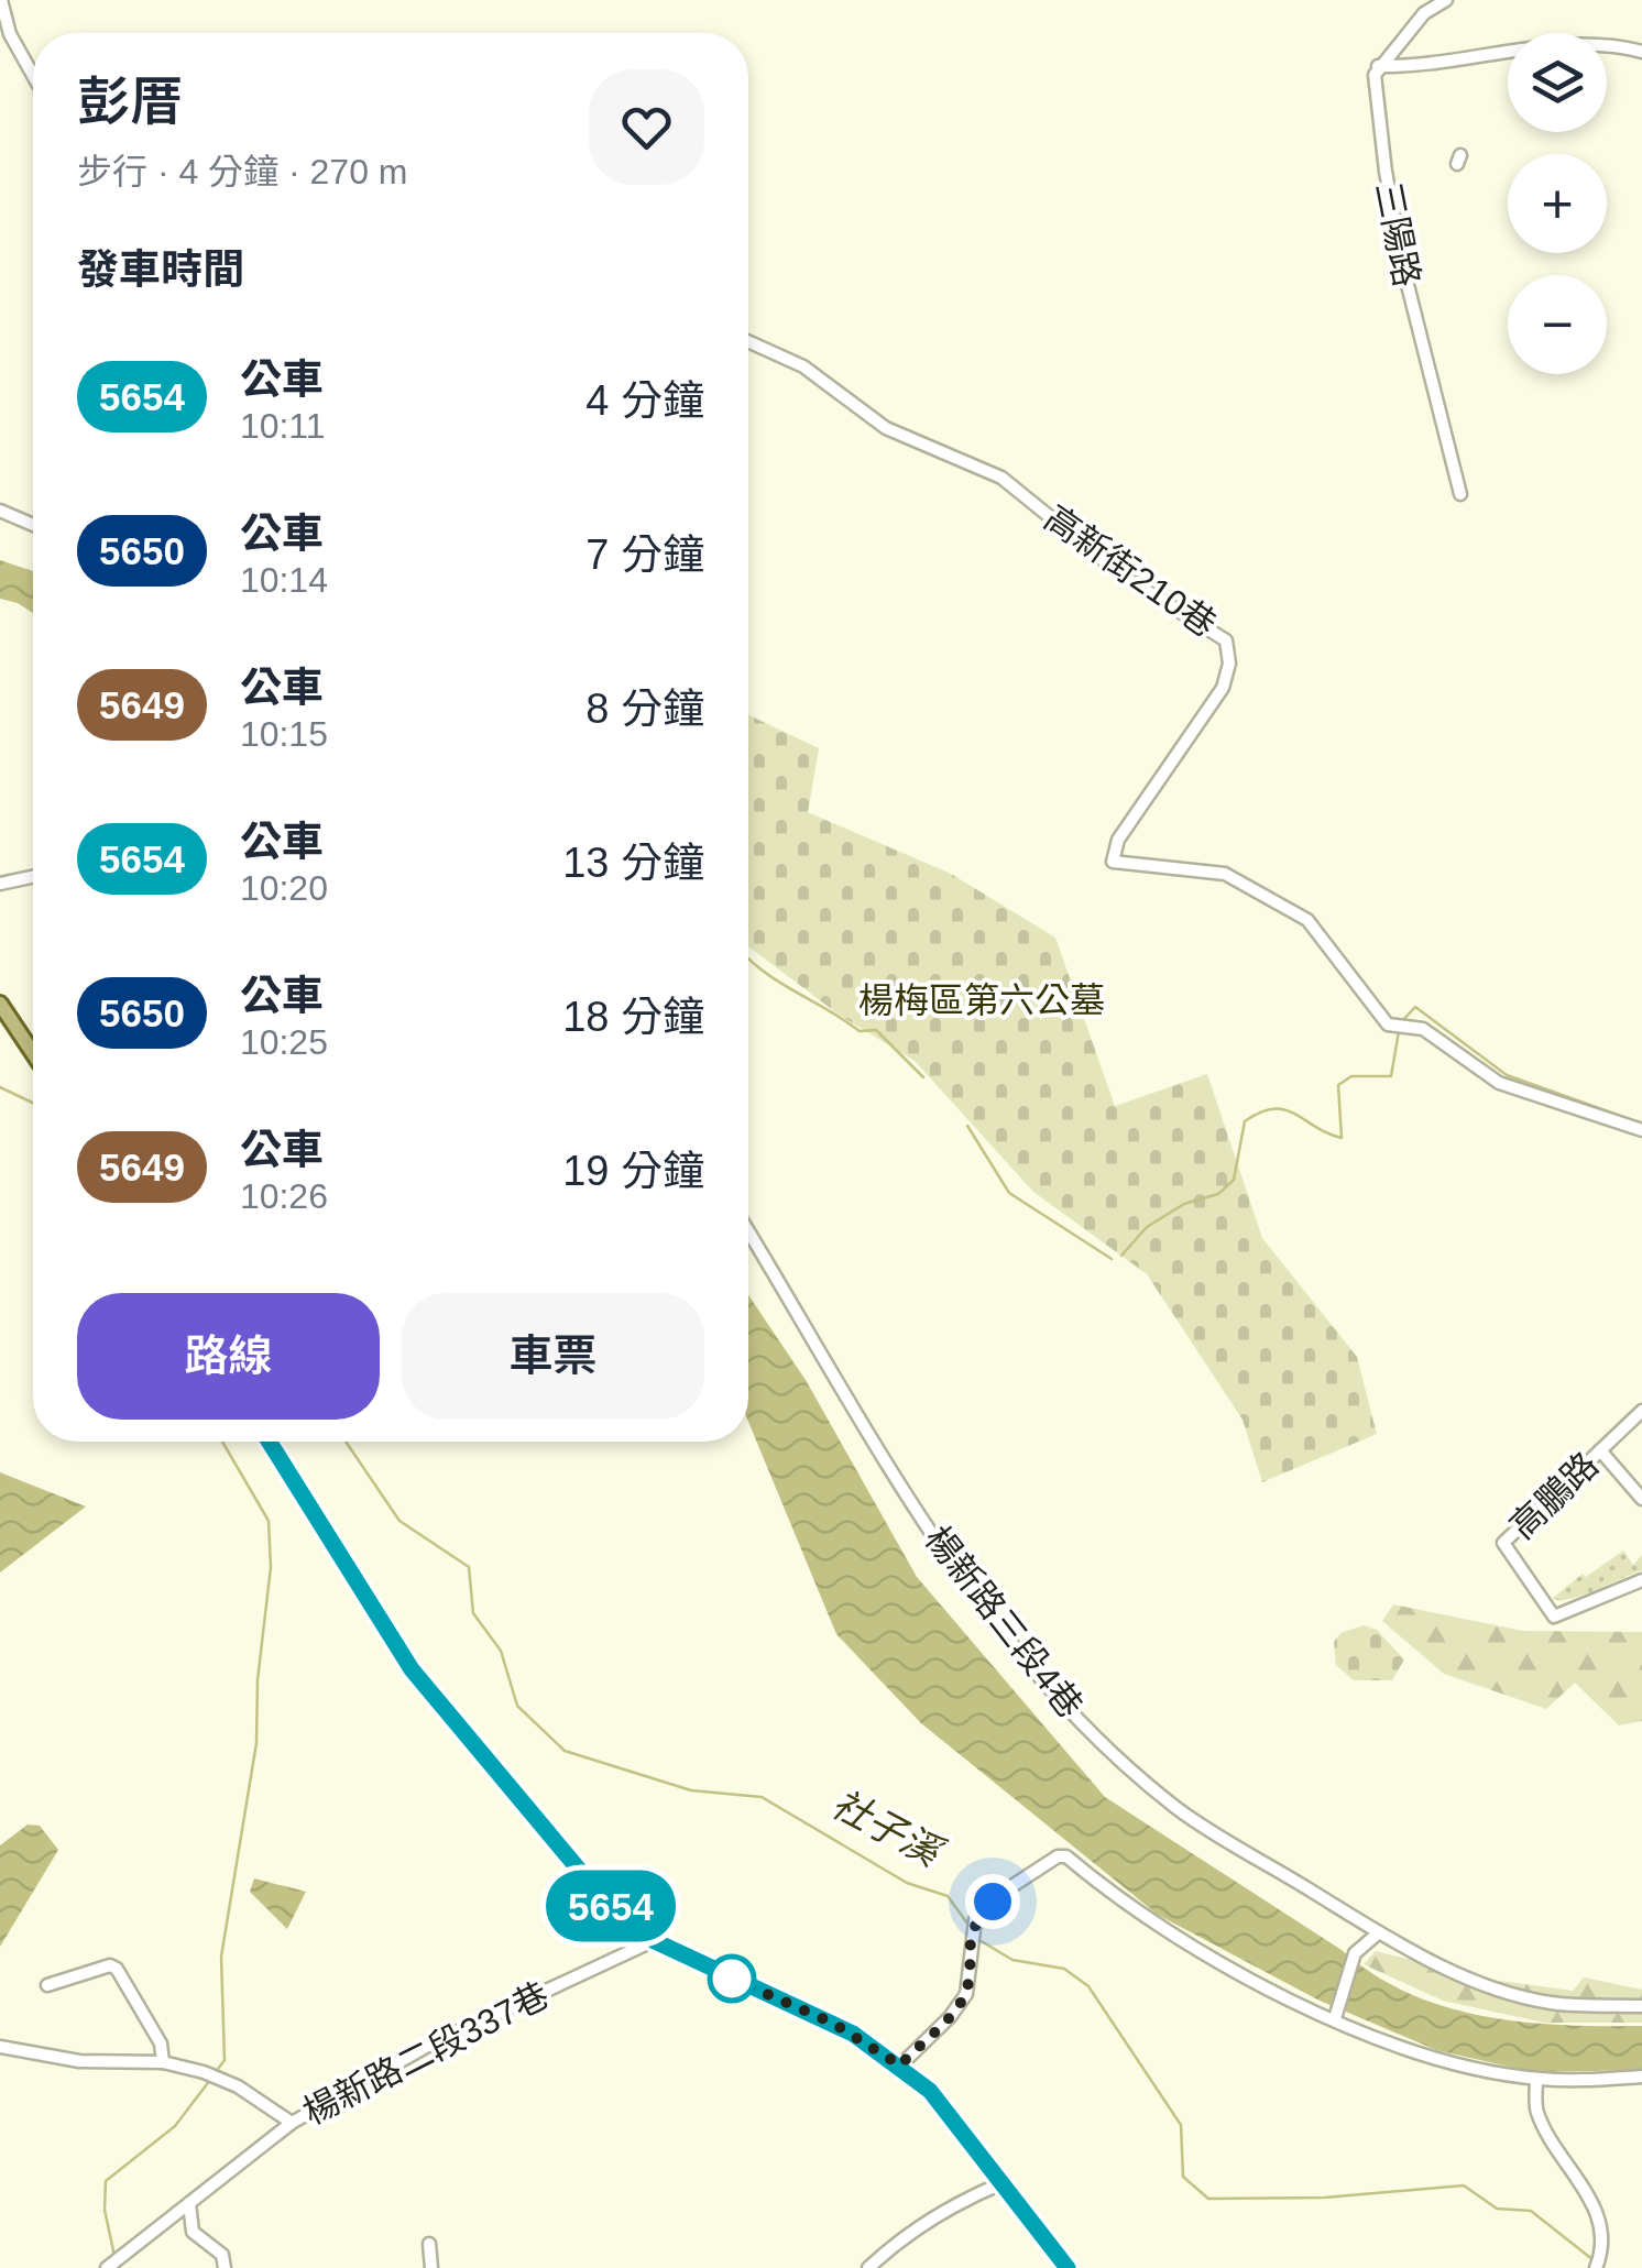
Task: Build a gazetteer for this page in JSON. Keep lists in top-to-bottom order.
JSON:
{
  "streets": {
    "street": [
      "三陽路",
      "高新街210巷",
      "高鵬路",
      "楊新路三段4巷",
      "楊新路二段337巷"
    ]
  },
  "water": ["社子溪"],
  "parks": ["楊梅區第六公墓"],
  "lines": ["bus line 5654"],
  "page": {
    "on_map": "5654",
    "map_buttons": ["+", "−"],
    "heading": [
      ["彭厝", "步行 · 4 分鐘 · 270 m"],
      "發車時間"
    ],
    "list": [
      {
        "mark": "5654",
        "name": "公車",
        "note": "10:11",
        "value": "4 分鐘"
      },
      {
        "mark": "5650",
        "name": "公車",
        "note": "10:14",
        "value": "7 分鐘"
      },
      {
        "mark": "5649",
        "name": "公車",
        "note": "10:15",
        "value": "8 分鐘"
      },
      {
        "mark": "5654",
        "name": "公車",
        "note": "10:20",
        "value": "13 分鐘"
      },
      {
        "mark": "5650",
        "name": "公車",
        "note": "10:25",
        "value": "18 分鐘"
      },
      {
        "mark": "5649",
        "name": "公車",
        "note": "10:26",
        "value": "19 分鐘"
      }
    ],
    "buttons": ["路線", "車票"]
  }
}
